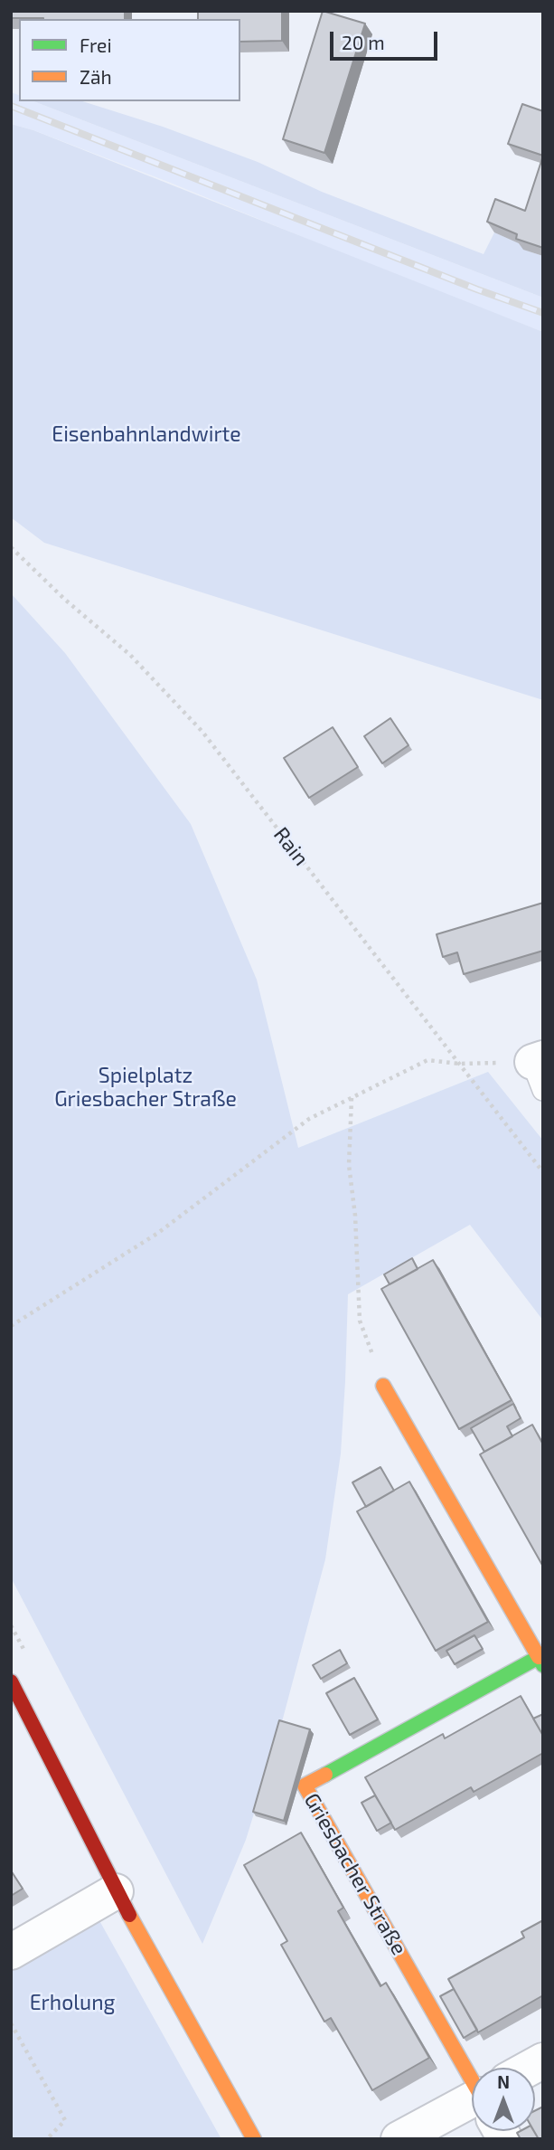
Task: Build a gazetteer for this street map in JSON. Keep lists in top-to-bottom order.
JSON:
{
  "streets": {
    "street": ["Griesbacher Straße"],
    "path": ["Rain"]
  },
  "parks": ["Eisenbahnlandwirte", "Spielplatz Griesbacher Straße", "Erholung"],
  "legend": ["Frei", "Zäh"],
  "scale_bar": "20 m",
  "north": "top"
}
